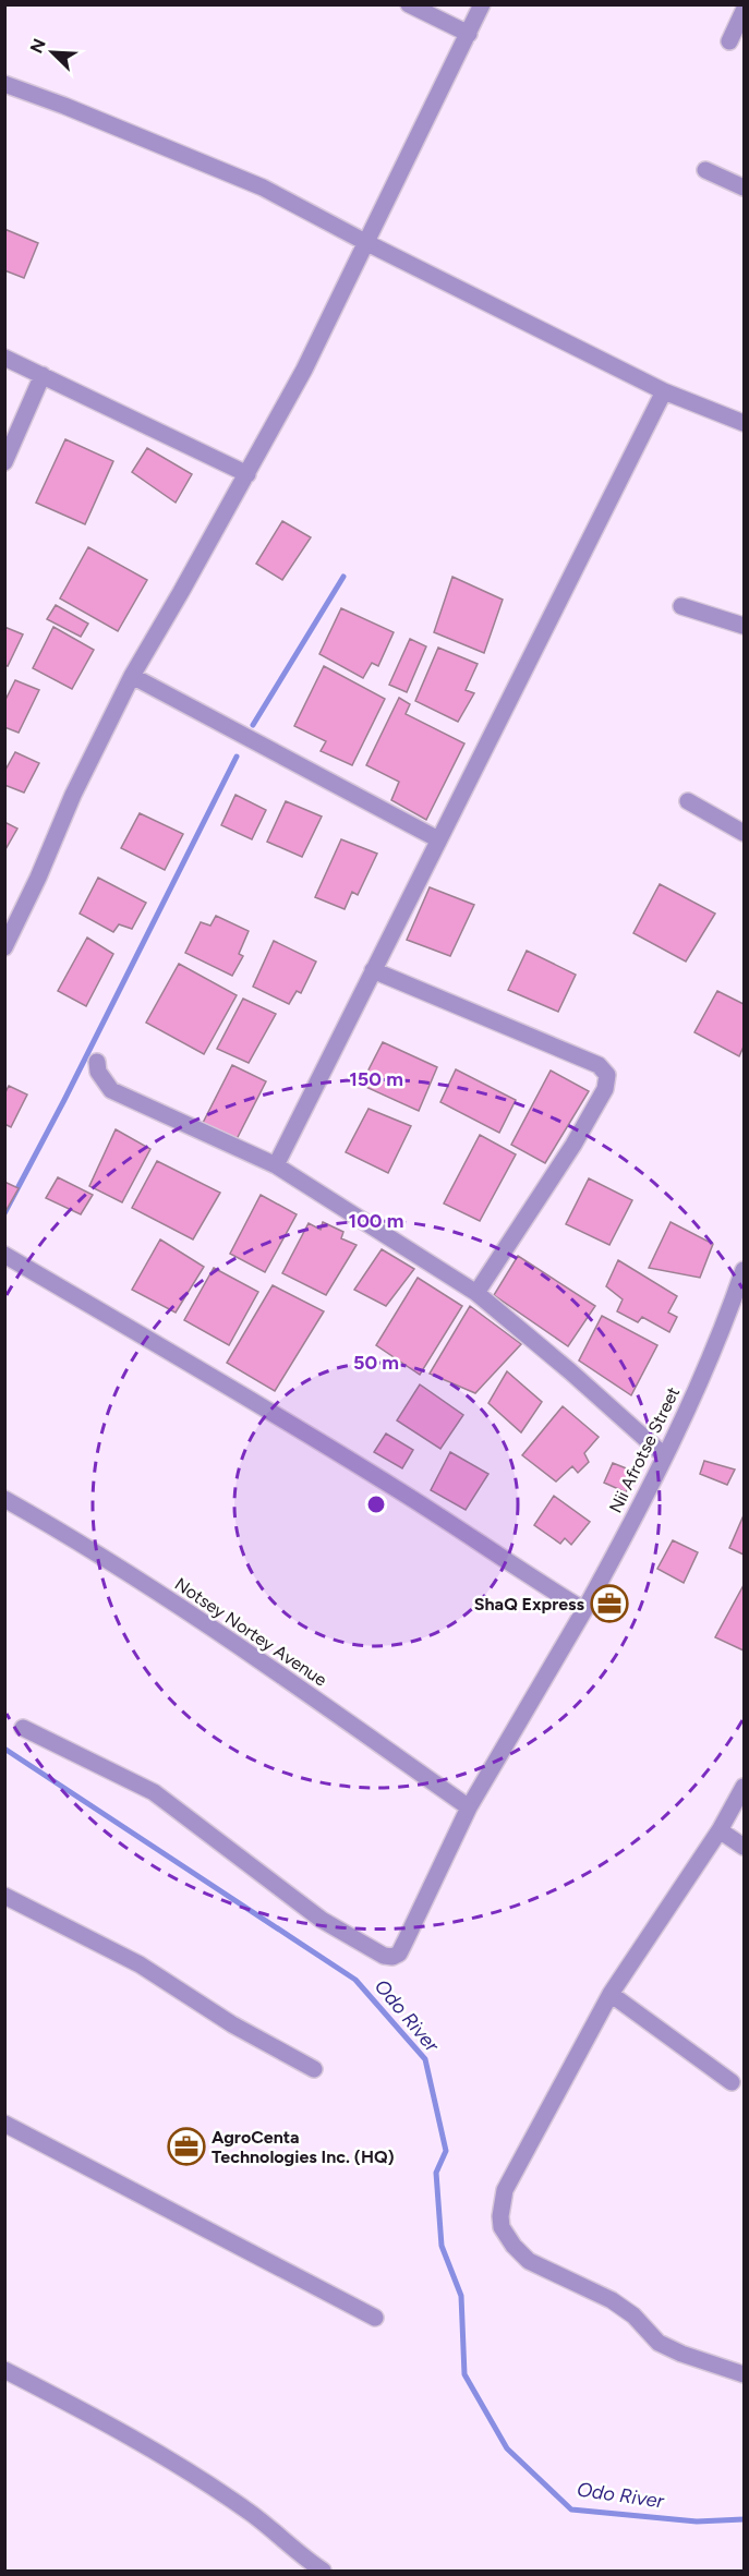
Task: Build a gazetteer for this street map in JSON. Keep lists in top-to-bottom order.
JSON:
{
  "streets": {
    "street": ["Nii Afrotse Street", "Notsey Nortey Avenue"]
  },
  "crossings": [
    ["Nii Afrotse Street", "Notsey Nortey Avenue"]
  ],
  "water": ["Odo River"],
  "places": {
    "office": ["ShaQ Express", "AgroCenta Technologies Inc. (HQ)"]
  },
  "north": "top left",
  "rings": ["150 m", "100 m", "50 m"]
}
